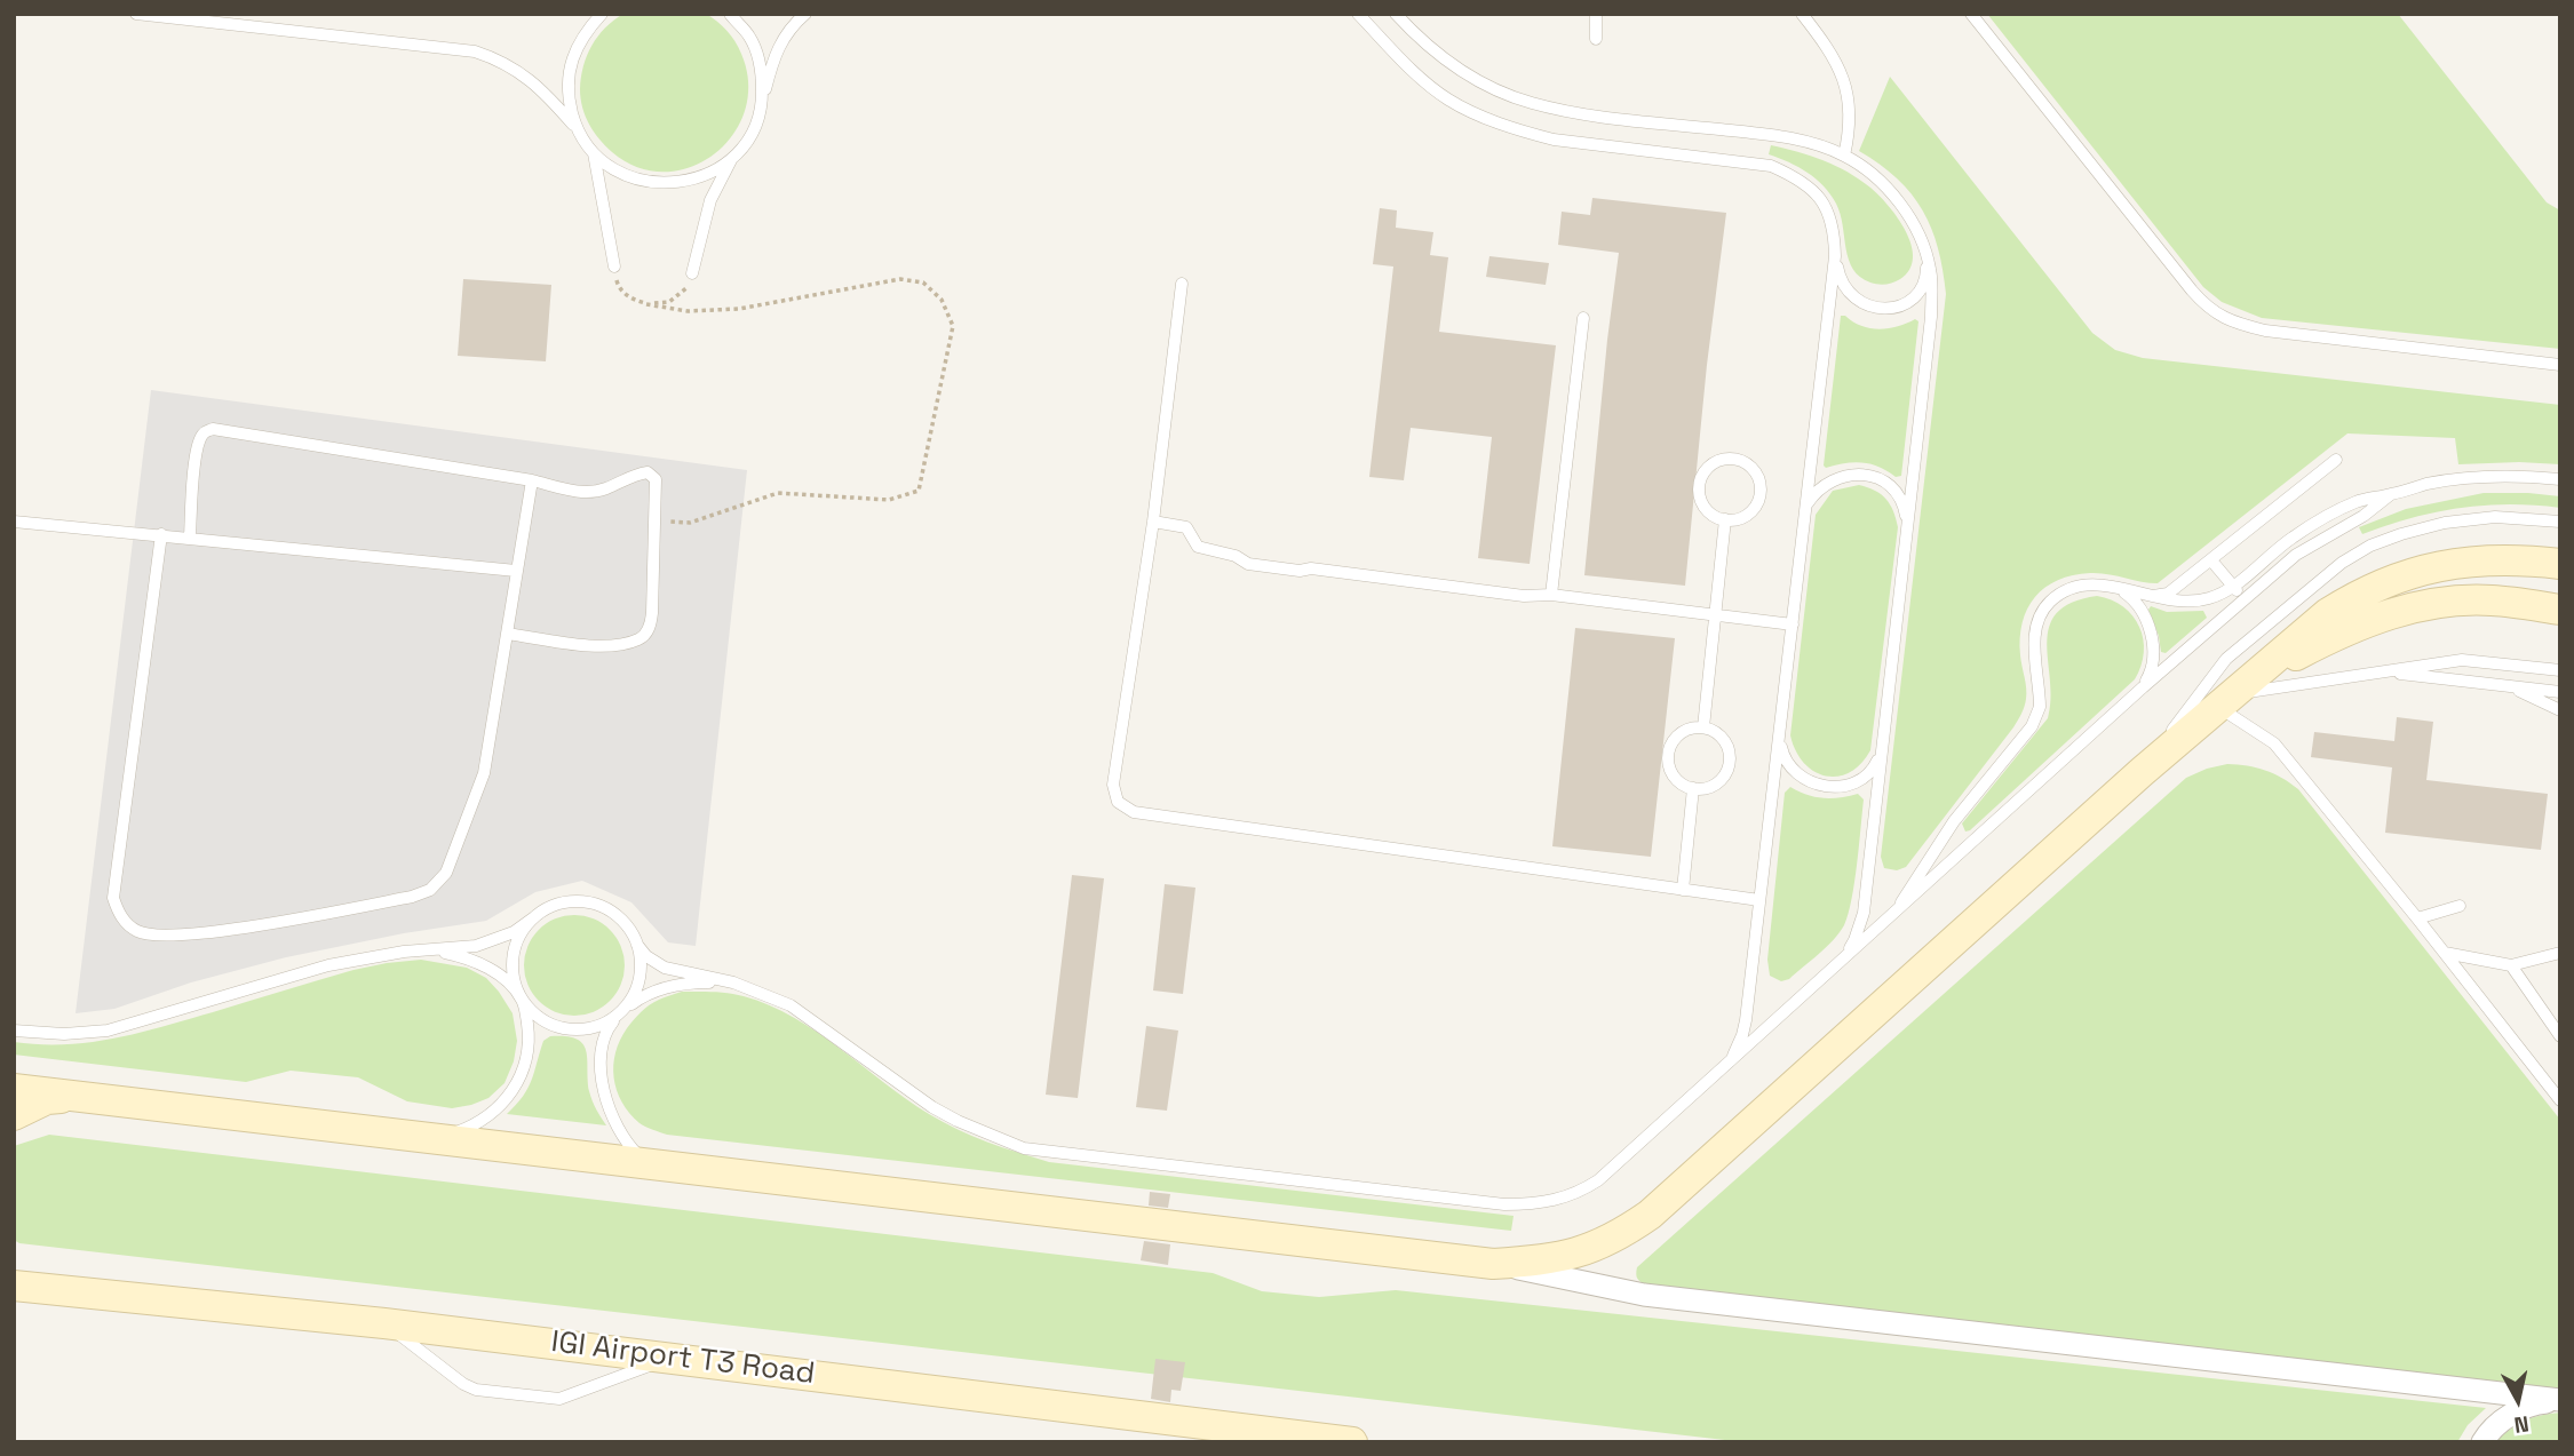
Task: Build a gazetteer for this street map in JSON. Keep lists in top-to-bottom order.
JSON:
{
  "streets": {
    "main road": ["IGI Airport T3 Road"]
  },
  "north": "bottom"
}
